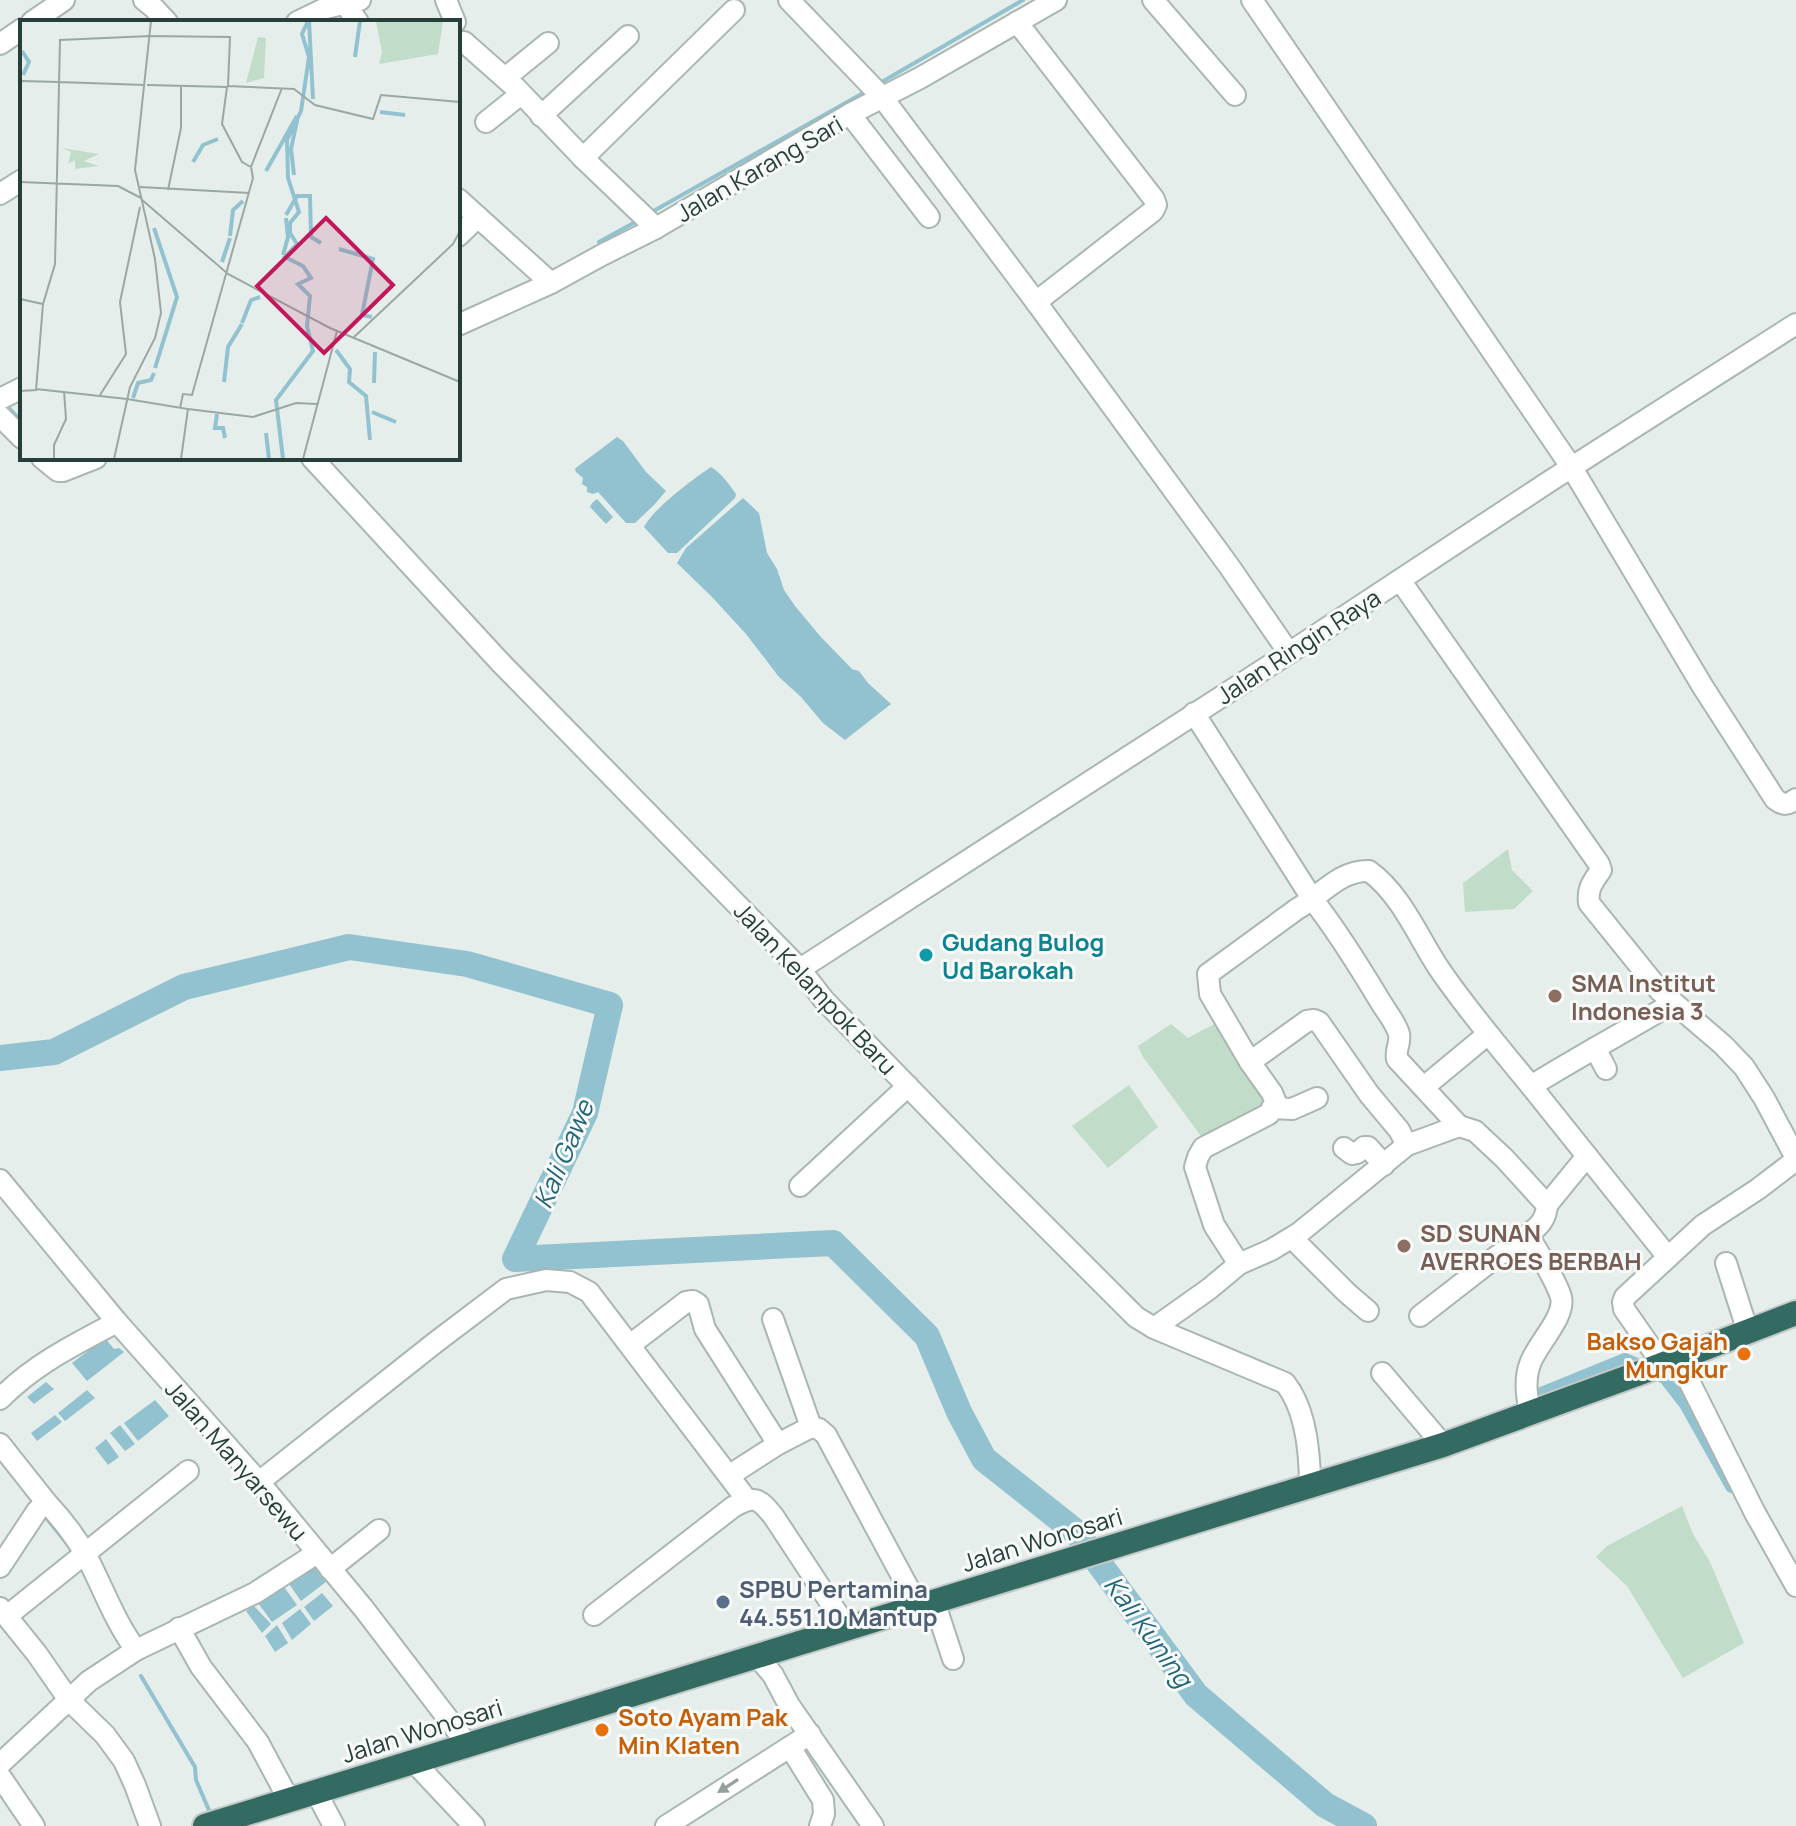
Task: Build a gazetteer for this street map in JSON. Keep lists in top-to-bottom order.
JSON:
{
  "streets": {
    "highway": ["Jalan Wonosari"],
    "street": [
      "Jalan Karang Sari",
      "Jalan Ringin Raya",
      "Jalan Kelampok Baru",
      "Jalan Manyarsewu"
    ]
  },
  "crossings": [
    ["Jalan Ringin Raya", "Jalan Kelampok Baru"],
    ["Jalan Kelampok Baru", "Jalan Wonosari"],
    ["Jalan Manyarsewu", "Jalan Wonosari"]
  ],
  "water": ["Kali Gawe", "Kali Kuning"],
  "places": [
    "Gudang Bulog Ud Barokah",
    "SMA Institut Indonesia 3",
    "SD SUNAN AVERROES BERBAH",
    "Bakso Gajah Mungkur",
    "SPBU Pertamina 44.551.10 Mantup",
    "Soto Ayam Pak Min Klaten"
  ]
}
